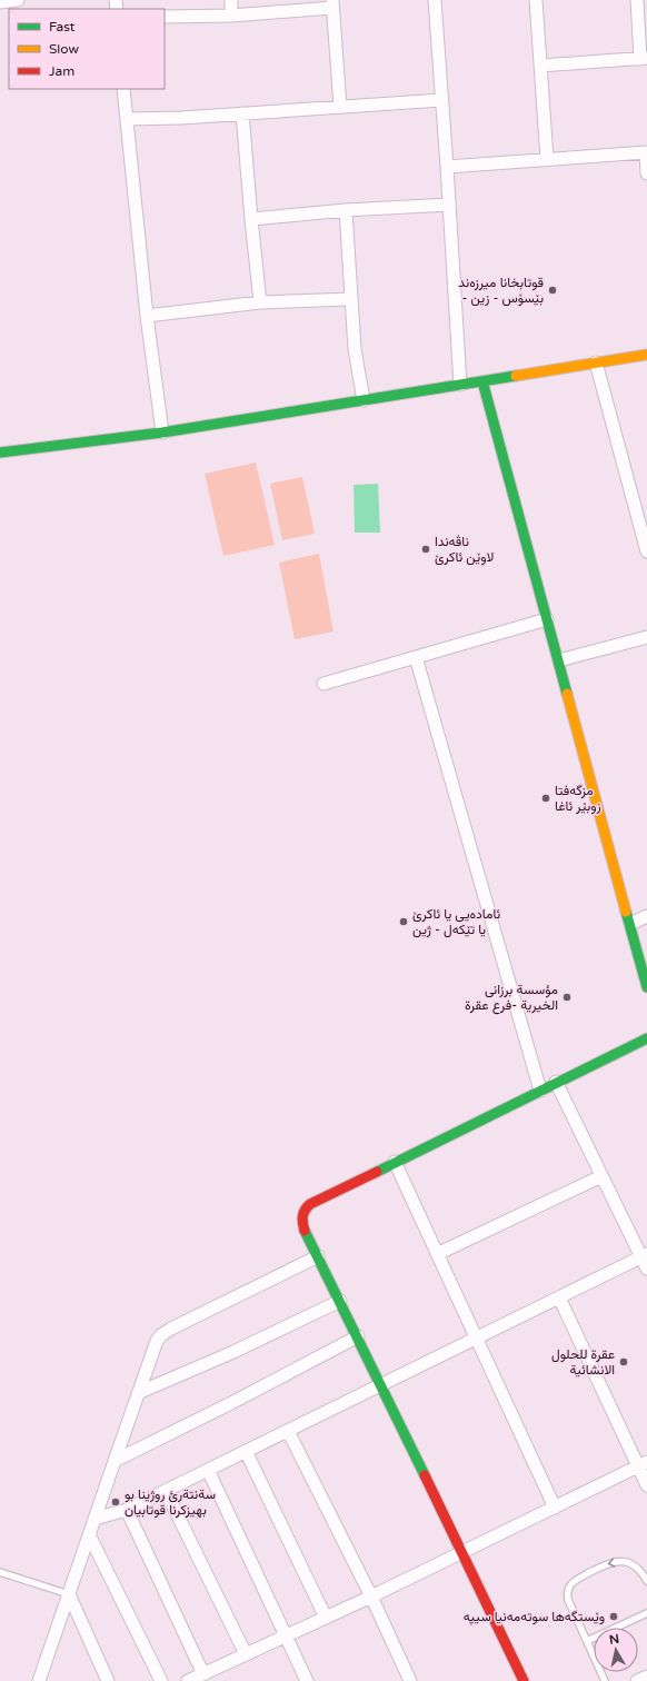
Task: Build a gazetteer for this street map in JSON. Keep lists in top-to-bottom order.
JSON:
{
  "places": [
    "قوتابخانا میرزەند - بێسۆس - زین",
    "ناڤەندا لاوێن ئاکرێ",
    "مزگەفتا زوبێر ئاغا",
    "ئامادەیی یا ئاکرێ یا تێکەل - ژین",
    "مؤسسة برزانى الخيرية -فرع عقرة",
    "عقرة للحلول الانشائیة",
    "سةنتةرئ روژينا بو بهيزكرنا قوتابيان",
    "وێستگەها سوتەمەنیا سیپە"
  ],
  "legend": ["Fast", "Slow", "Jam"],
  "north": "top"
}
